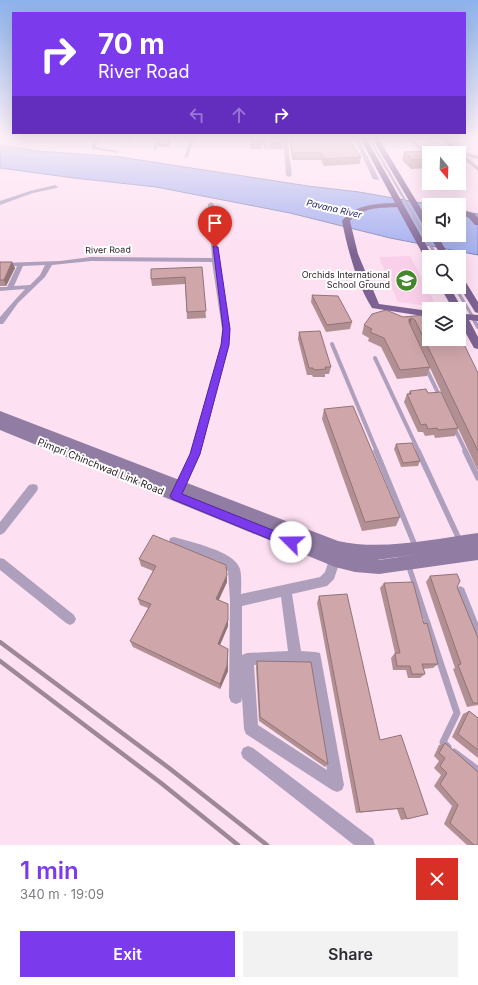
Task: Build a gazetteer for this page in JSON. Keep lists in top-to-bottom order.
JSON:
{
  "streets": {
    "main road": ["Pimpri Chinchwad Link Road"],
    "street": ["River Road"]
  },
  "water": ["Pavana River"],
  "places": {
    "school or university": ["Orchids International School Ground"]
  },
  "north": "bottom",
  "page": {
    "turn": ["70 m", "River Road"],
    "heading": ["1 min", "340 m · 19:09"],
    "buttons": ["Exit", "Share"]
  }
}
